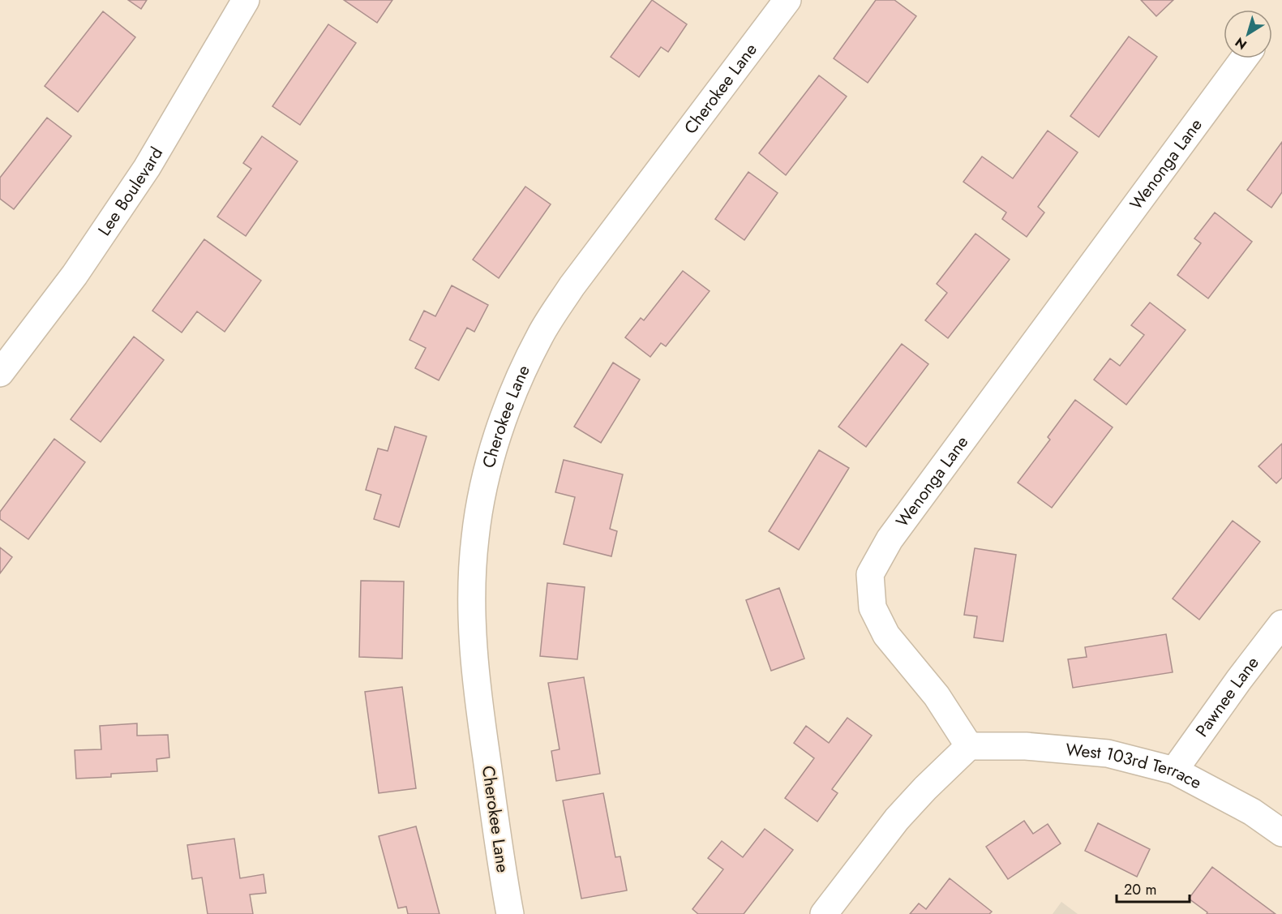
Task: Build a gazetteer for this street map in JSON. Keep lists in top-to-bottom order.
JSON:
{
  "streets": {
    "street": [
      "Cherokee Lane",
      "Wenonga Lane",
      "Lee Boulevard",
      "Pawnee Lane",
      "West 103rd Terrace"
    ]
  },
  "crossings": [
    ["Wenonga Lane", "West 103rd Terrace"],
    ["Pawnee Lane", "West 103rd Terrace"]
  ],
  "scale_bar": "20 m",
  "north": "bottom left"
}
